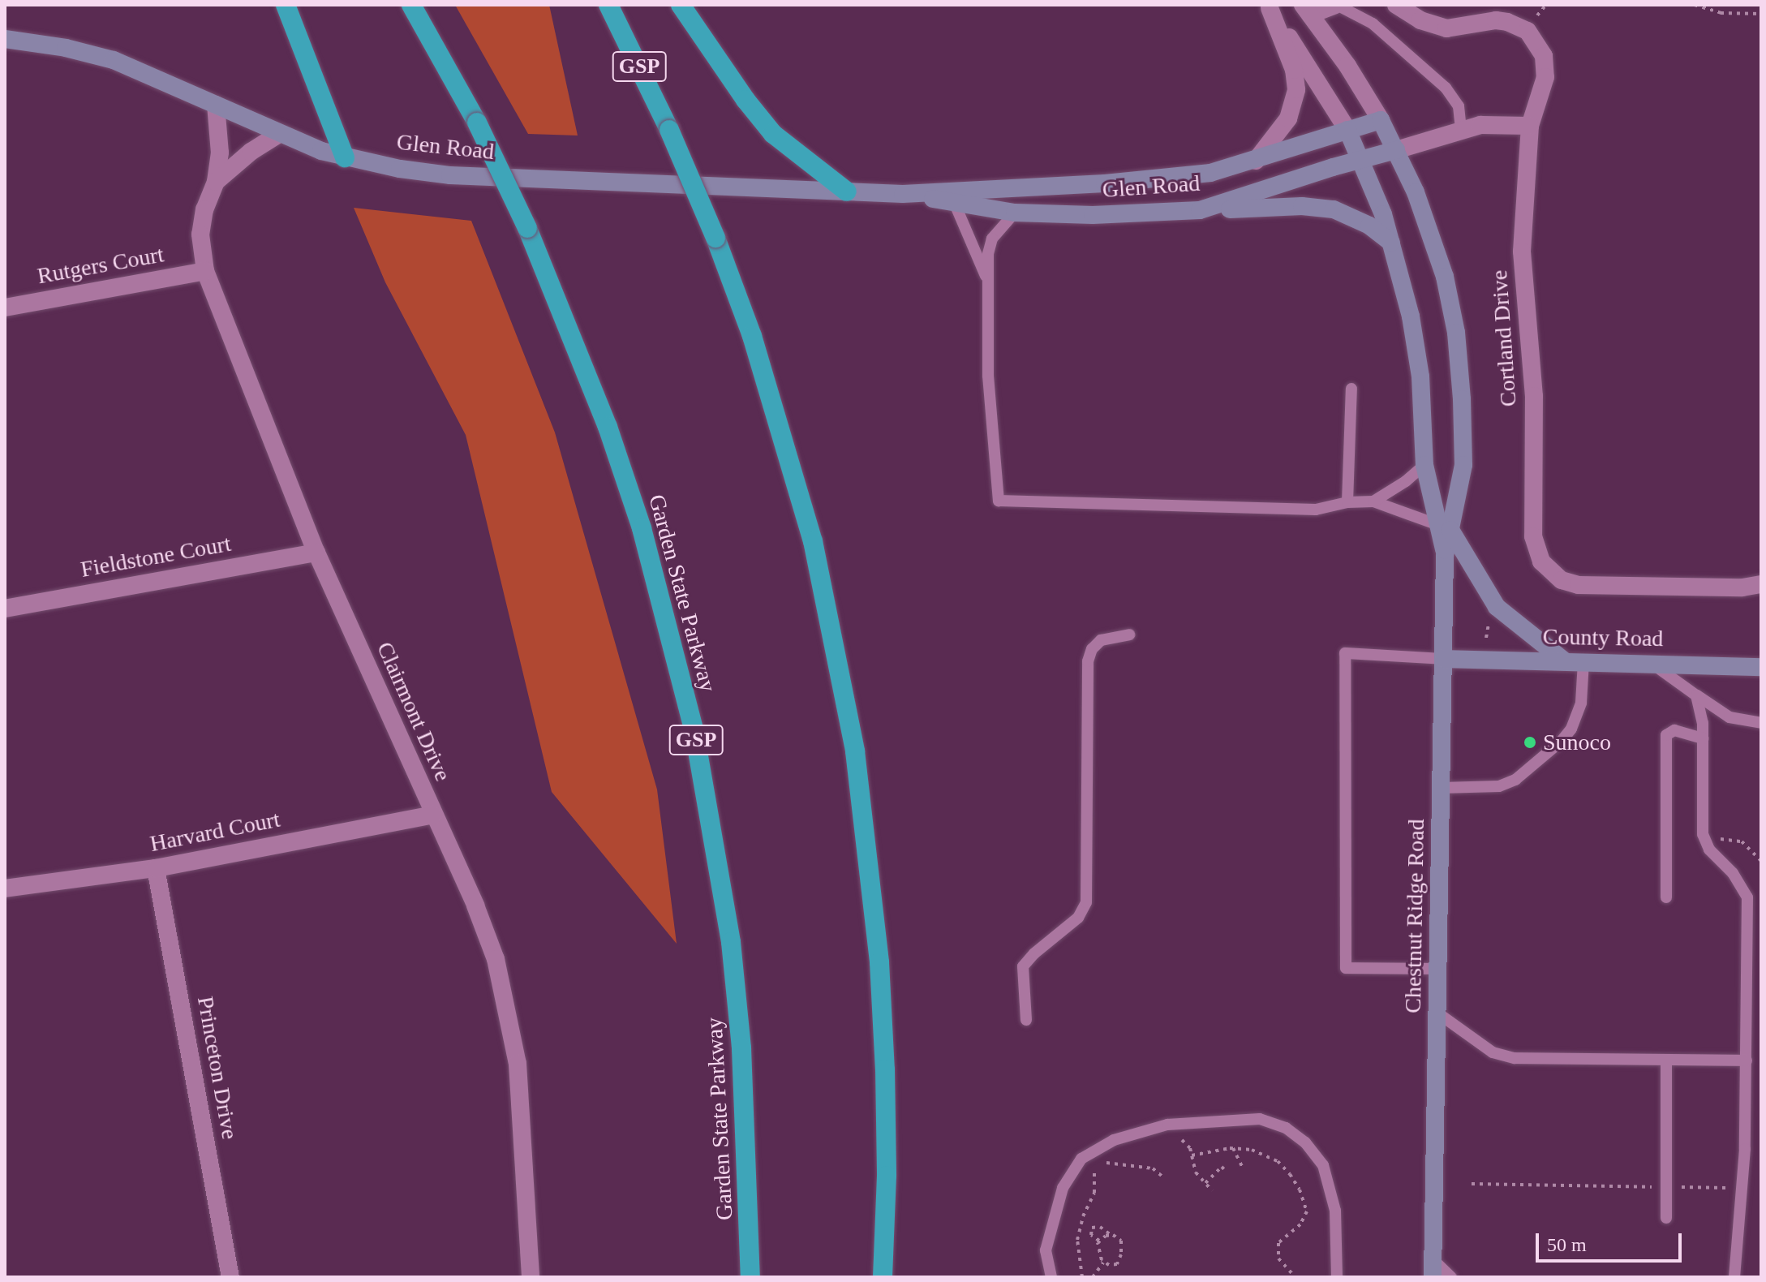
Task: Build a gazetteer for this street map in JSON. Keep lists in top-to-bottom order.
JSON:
{
  "streets": {
    "highway": ["GSP", "Garden State Parkway"],
    "main road": ["Glen Road", "County Road", "Chestnut Ridge Road"],
    "street": [
      "Rutgers Court",
      "Cortland Drive",
      "Fieldstone Court",
      "Clairmont Drive",
      "Harvard Court",
      "Princeton Drive"
    ]
  },
  "crossings": [
    ["Glen Road", "Clairmont Drive"],
    ["Glen Road", "Chestnut Ridge Road"],
    ["Rutgers Court", "Clairmont Drive"],
    ["Fieldstone Court", "Clairmont Drive"],
    ["County Road", "Chestnut Ridge Road"],
    ["Clairmont Drive", "Harvard Court"],
    ["Harvard Court", "Princeton Drive"]
  ],
  "places": ["Sunoco"],
  "scale_bar": "50 m"
}
